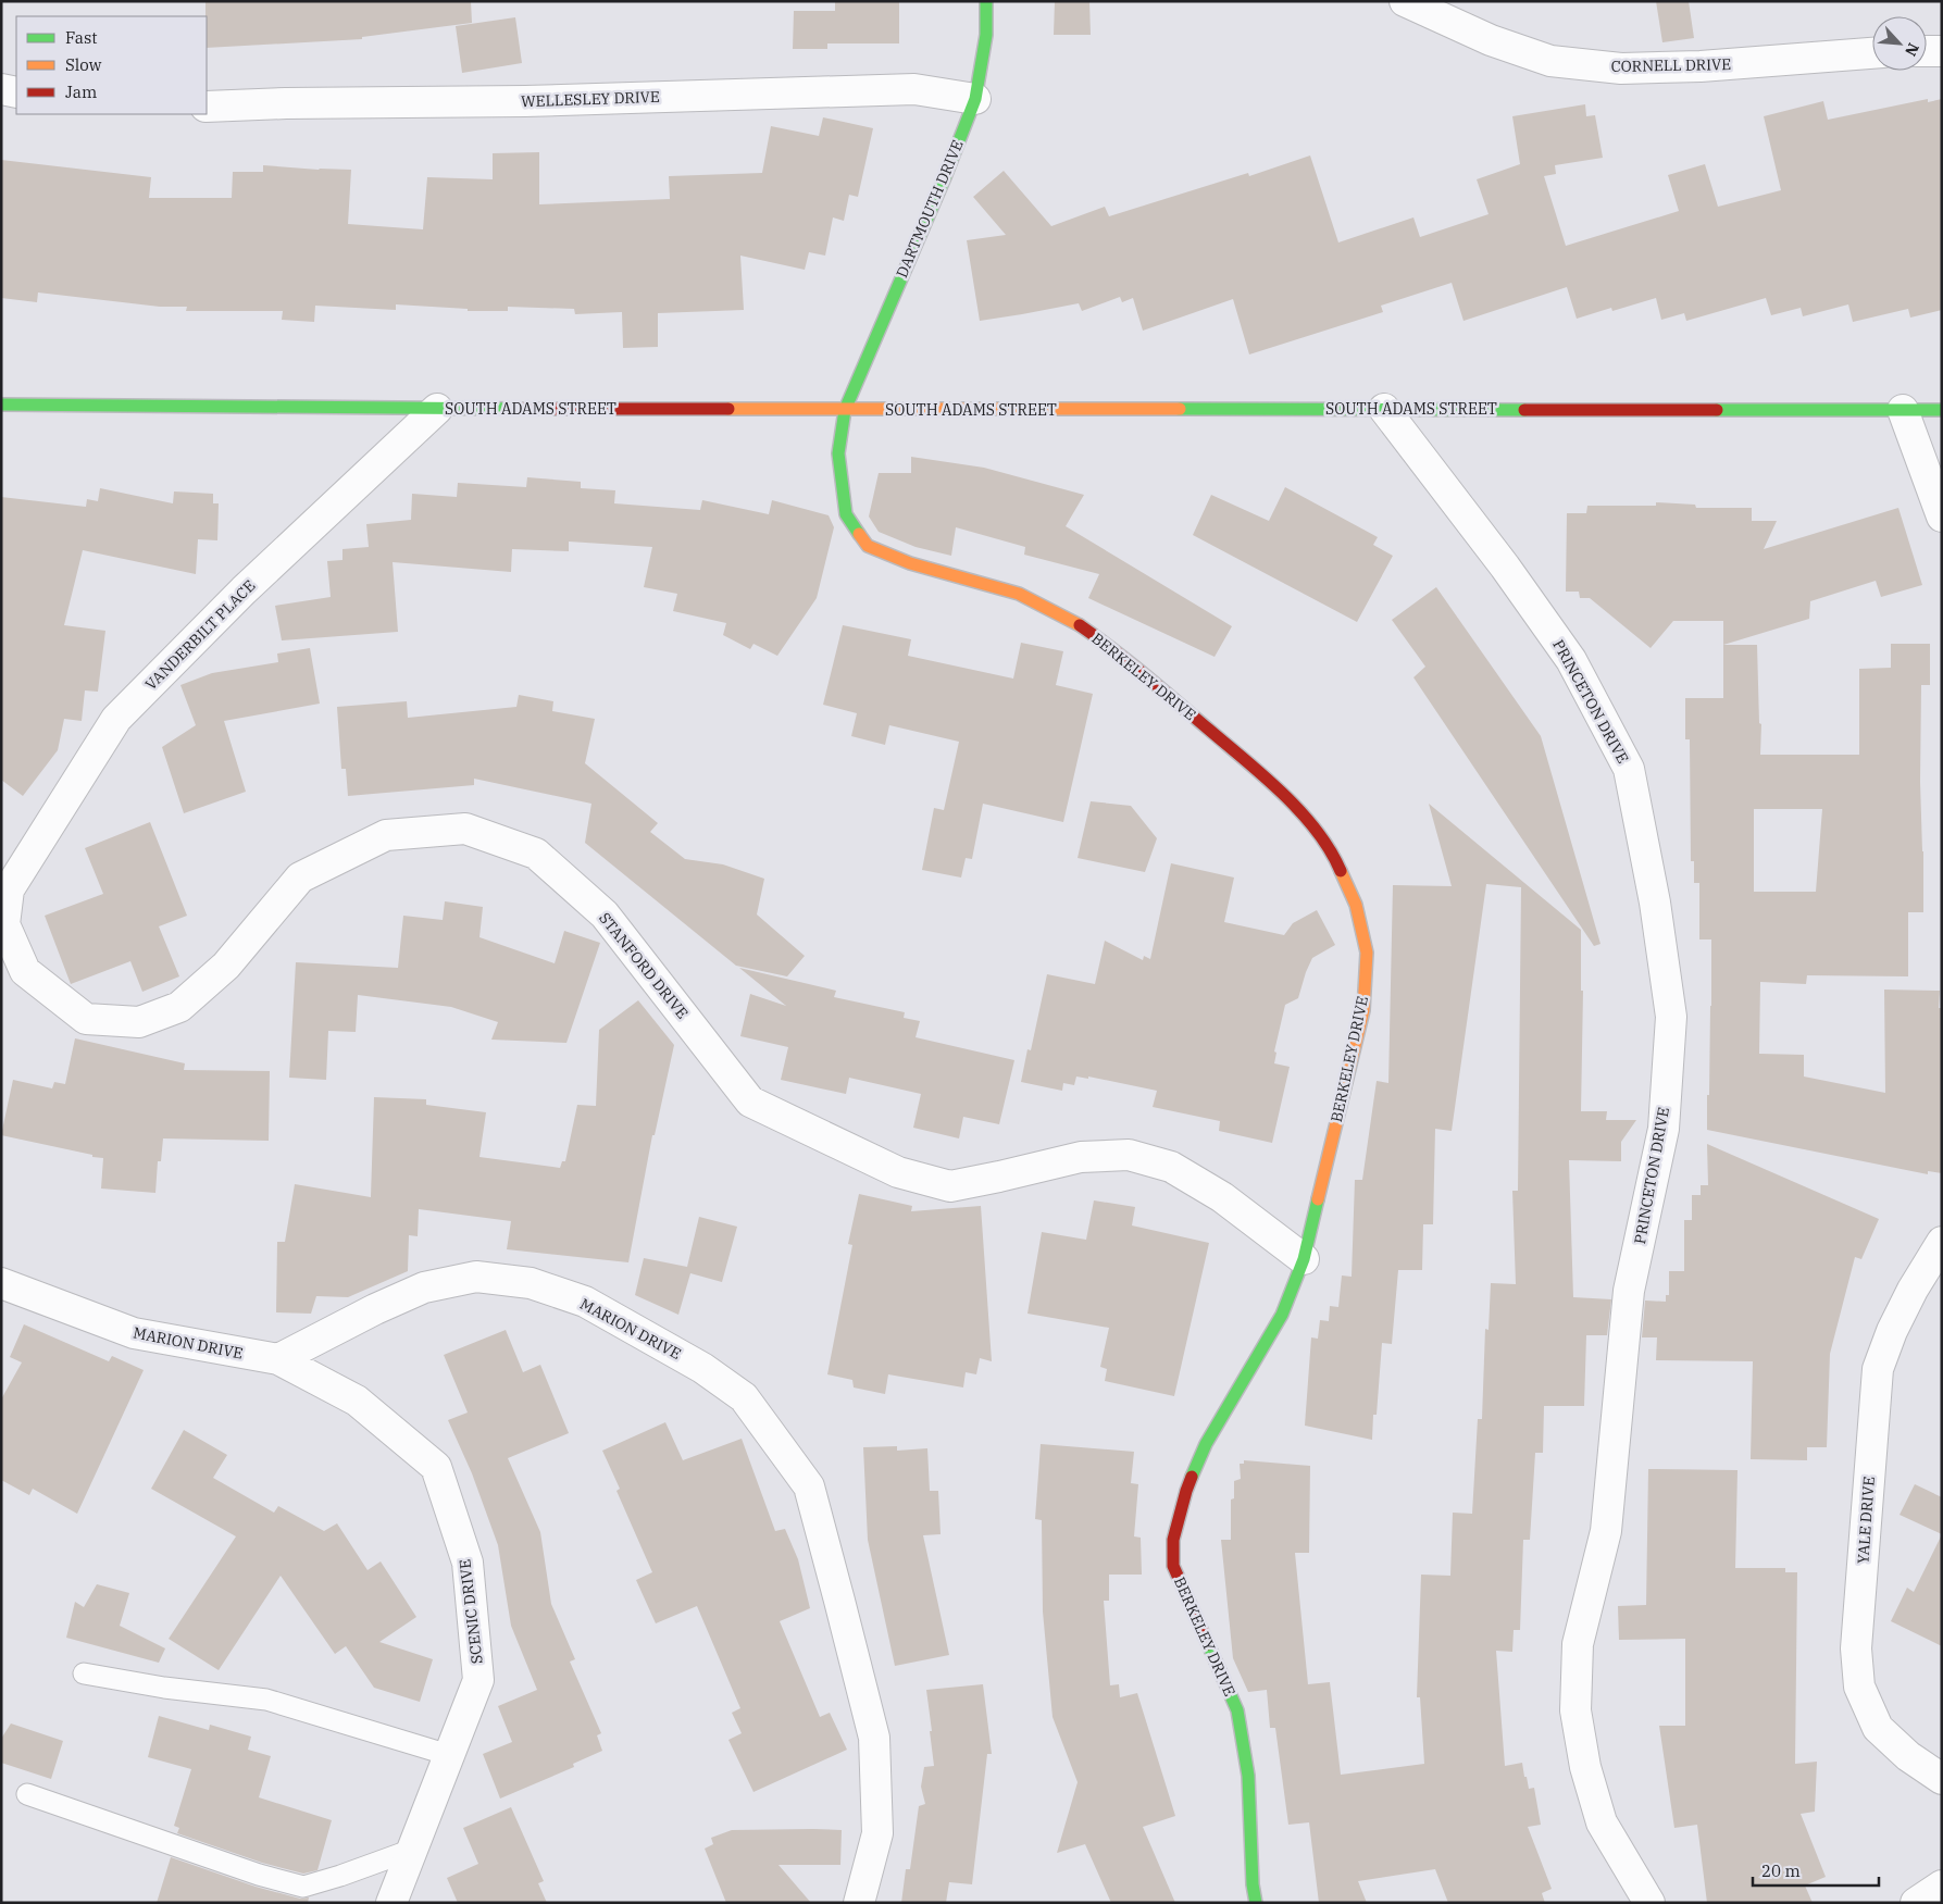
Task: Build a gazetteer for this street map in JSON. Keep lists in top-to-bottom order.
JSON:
{
  "streets": {
    "street": [
      "CORNELL DRIVE",
      "WELLESLEY DRIVE",
      "DARTMOUTH DRIVE",
      "SOUTH ADAMS STREET",
      "VANDERBILT PLACE",
      "BERKELEY DRIVE",
      "PRINCETON DRIVE",
      "STANFORD DRIVE",
      "MARION DRIVE",
      "YALE DRIVE",
      "SCENIC DRIVE"
    ]
  },
  "crossings": [
    ["WELLESLEY DRIVE", "DARTMOUTH DRIVE"],
    ["DARTMOUTH DRIVE", "SOUTH ADAMS STREET"],
    ["DARTMOUTH DRIVE", "BERKELEY DRIVE"],
    ["SOUTH ADAMS STREET", "VANDERBILT PLACE"],
    ["SOUTH ADAMS STREET", "BERKELEY DRIVE"],
    ["SOUTH ADAMS STREET", "PRINCETON DRIVE"],
    ["VANDERBILT PLACE", "STANFORD DRIVE"],
    ["BERKELEY DRIVE", "STANFORD DRIVE"],
    ["MARION DRIVE", "SCENIC DRIVE"]
  ],
  "legend": ["Fast", "Slow", "Jam"],
  "scale_bar": "20 m",
  "north": "bottom right"
}
